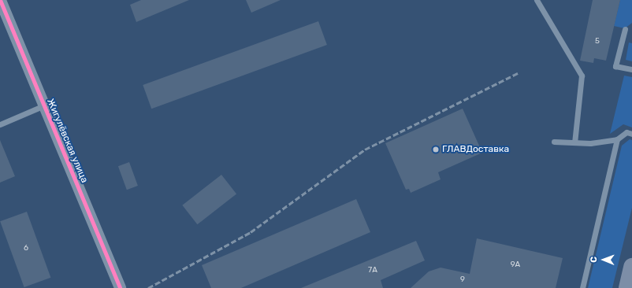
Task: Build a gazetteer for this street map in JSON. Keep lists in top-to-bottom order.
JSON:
{
  "streets": {
    "street": ["Жигулёвская улица"]
  },
  "places": ["ГЛАВДоставка"],
  "house_numbers": [
    "5",
    "6",
    "9А",
    "7А",
    "9"
  ],
  "north": "left"
}
